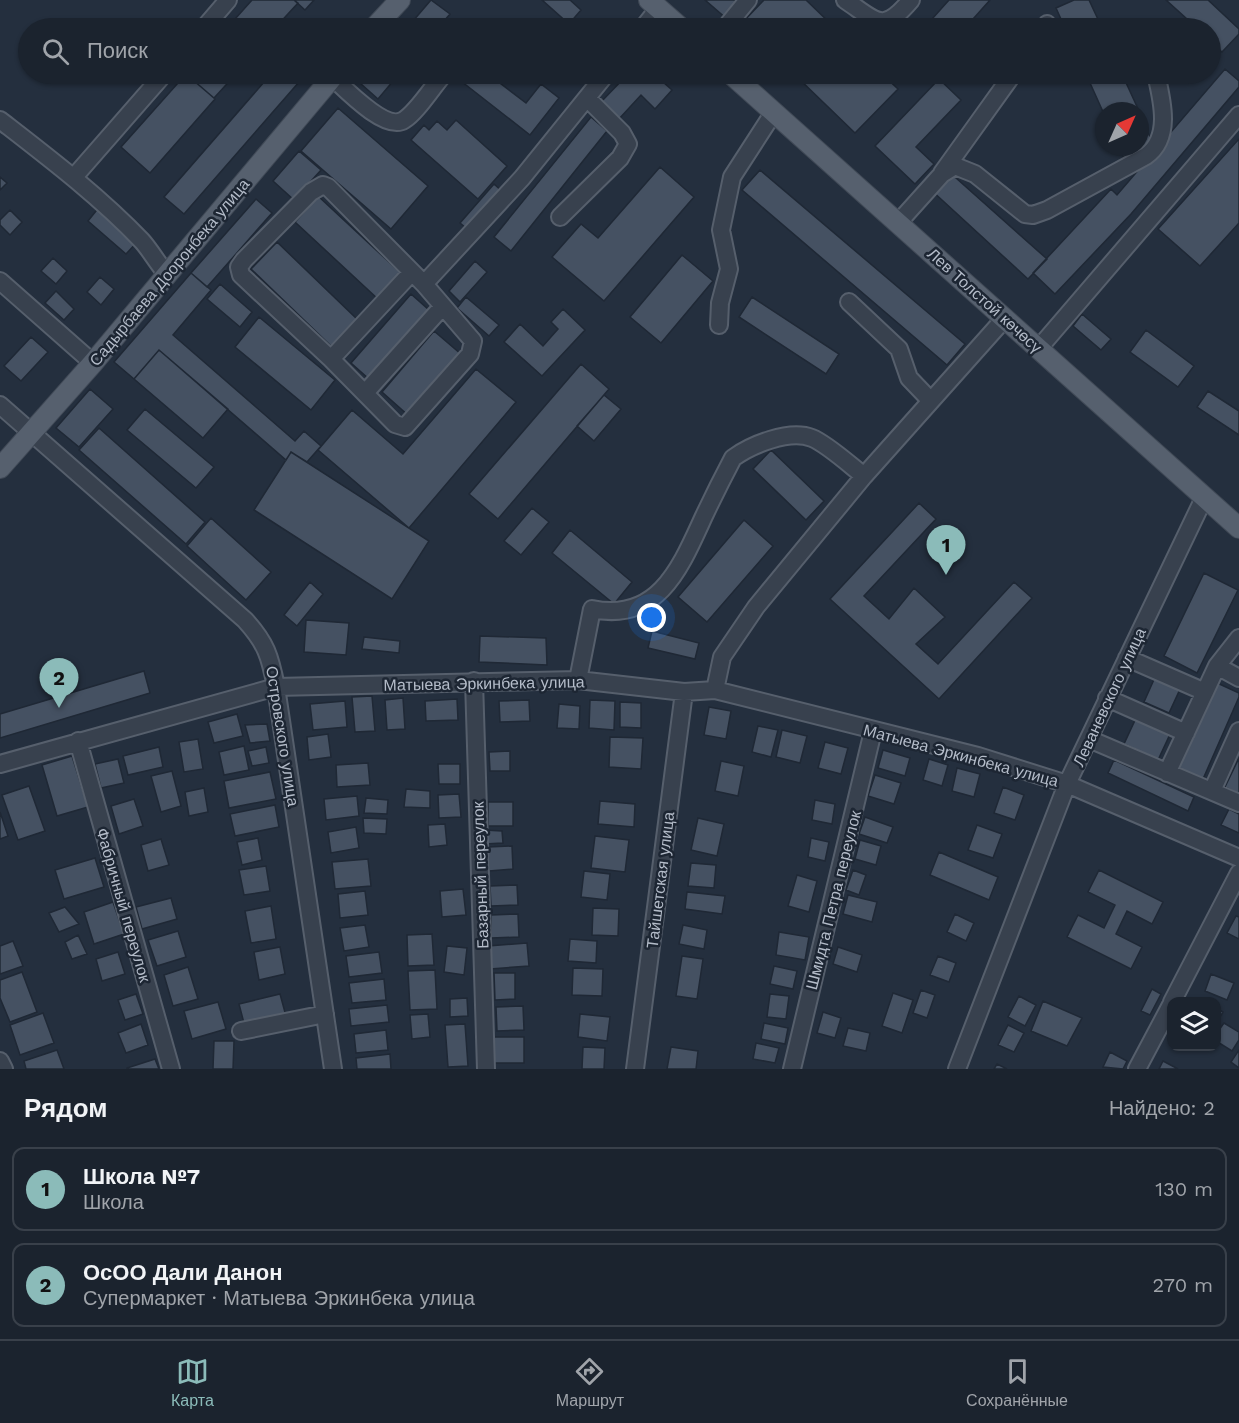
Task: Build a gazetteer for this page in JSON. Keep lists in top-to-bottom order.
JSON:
{
  "streets": {
    "main road": ["Садырбаева Дооронбека улица", "Лев Толстой көчөсү"],
    "street": [
      "Матыева Эркинбека улица",
      "Леваневского улица",
      "Островского улица",
      "Базарный переулок",
      "Тайшетская улица",
      "Шмидта Петра переулок",
      "Фабричный переулок"
    ]
  },
  "crossings": [
    ["Садырбаева Дооронбека улица", "Островского улица"],
    ["Лев Толстой көчөсү", "Леваневского улица"],
    ["Матыева Эркинбека улица", "Леваневского улица"],
    ["Матыева Эркинбека улица", "Островского улица"],
    ["Матыева Эркинбека улица", "Базарный переулок"],
    ["Матыева Эркинбека улица", "Тайшетская улица"],
    ["Матыева Эркинбека улица", "Шмидта Петра переулок"],
    ["Матыева Эркинбека улица", "Фабричный переулок"]
  ],
  "north": "top right",
  "page": {
    "search": "Поиск",
    "pins": ["1", "2"],
    "heading": ["Рядом", "Найдено: 2"],
    "list": [
      {
        "mark": "1",
        "name": "Школа №7",
        "note": "Школа",
        "value": "130 m"
      },
      {
        "mark": "2",
        "name": "ОсОО Дали Данон",
        "note": "Супермаркет · Матыева Эркинбека улица",
        "value": "270 m"
      }
    ],
    "nav": ["Карта", "Маршрут", "Сохранённые"]
  }
}
